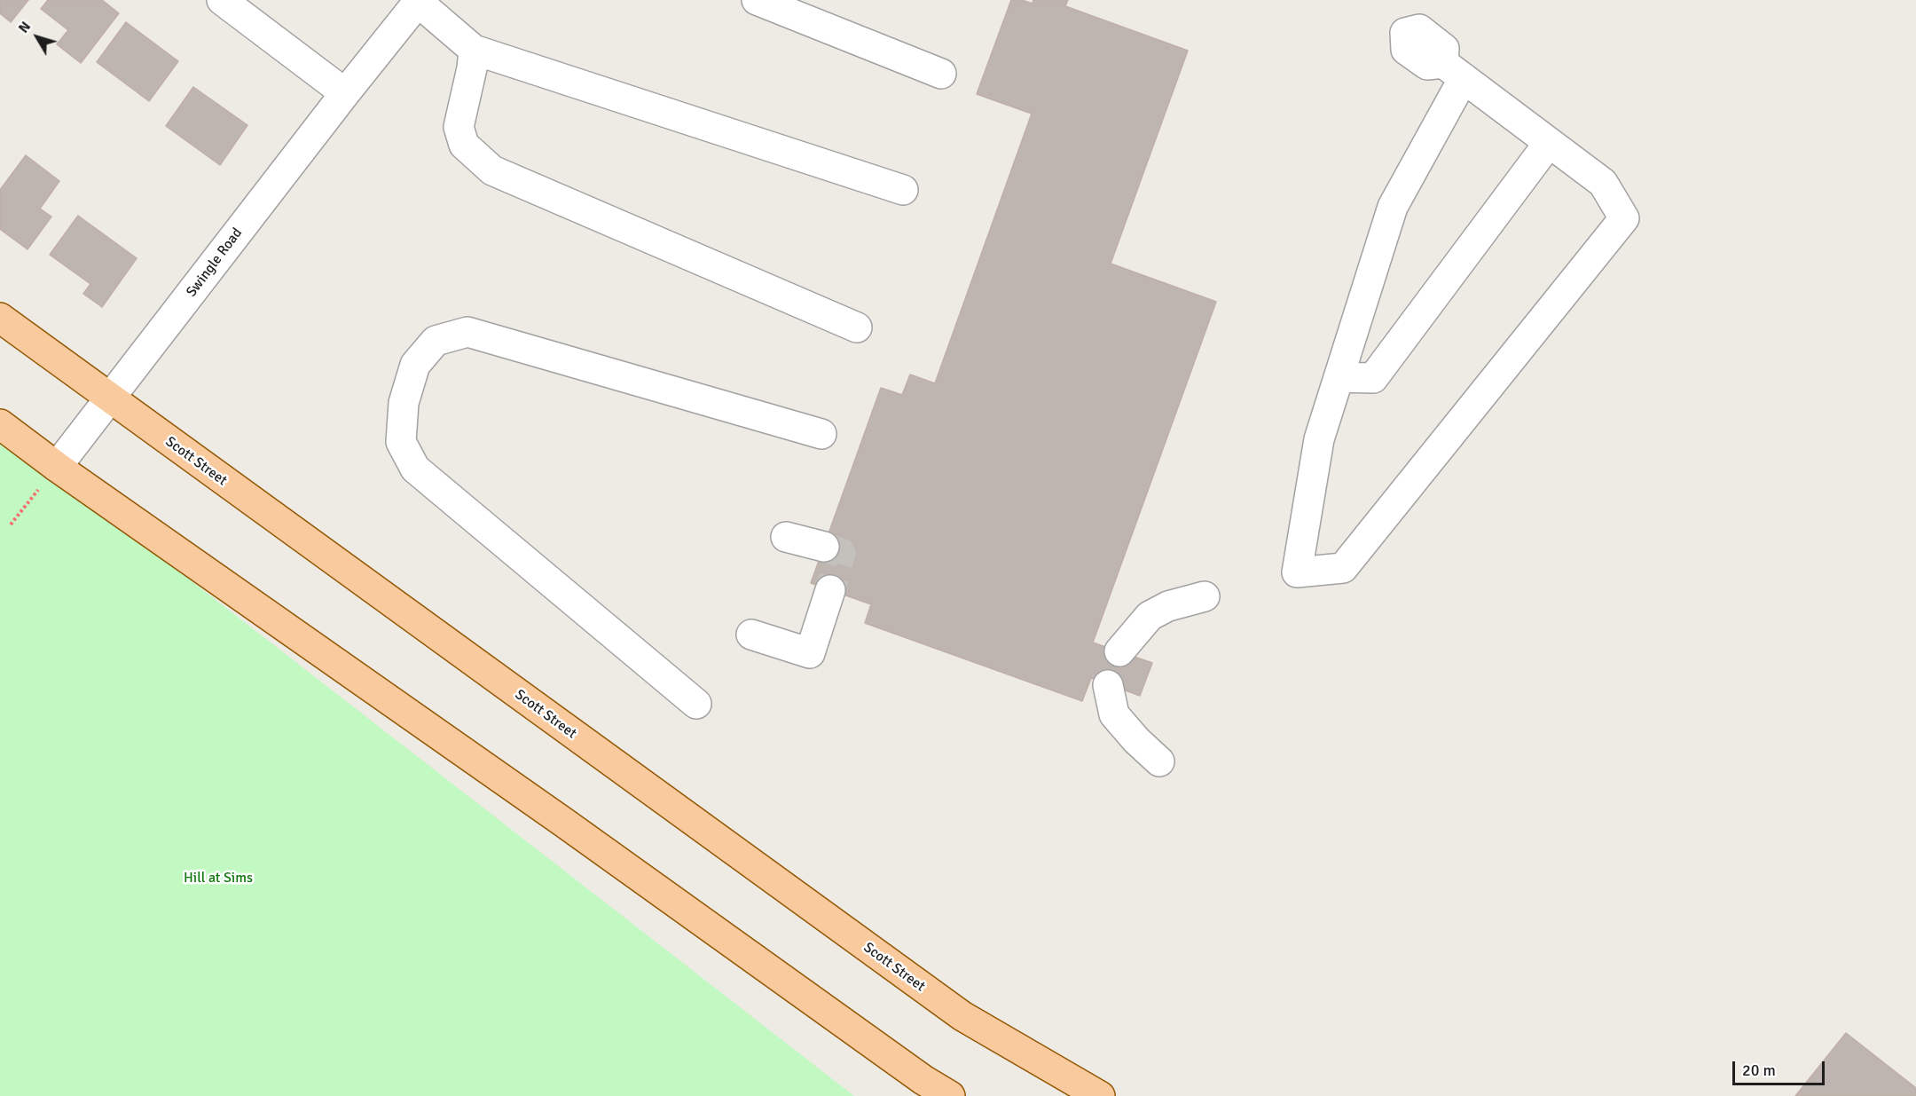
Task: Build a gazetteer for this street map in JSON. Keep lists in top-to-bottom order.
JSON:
{
  "streets": {
    "main road": ["Scott Street"],
    "street": ["Swingle Road"]
  },
  "crossings": [
    ["Swingle Road", "Scott Street"]
  ],
  "parks": ["Hill at Sims"],
  "scale_bar": "20 m",
  "north": "top left"
}
